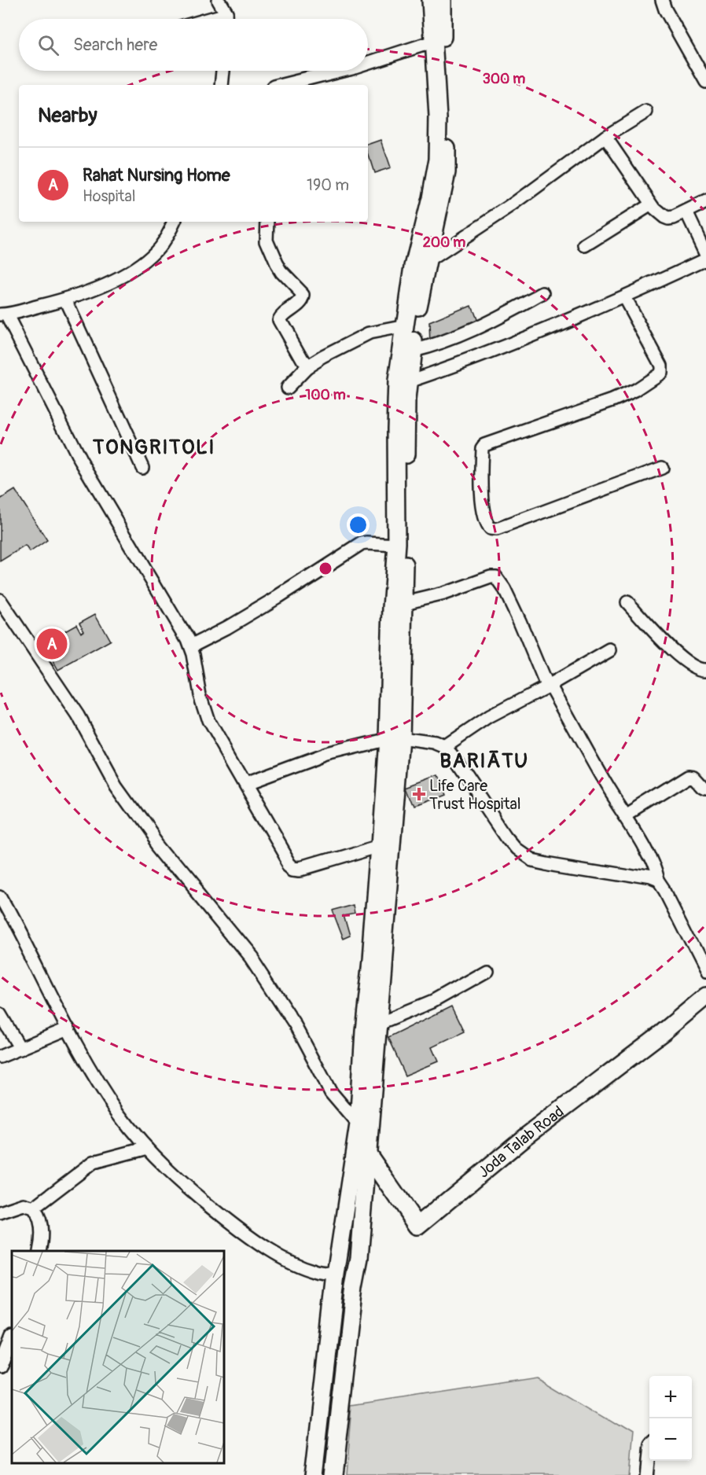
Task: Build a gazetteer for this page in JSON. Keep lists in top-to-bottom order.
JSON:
{
  "streets": {
    "main road": ["Joda Talab Road"]
  },
  "districts": ["TONGRITOLI", "BARIĀTU"],
  "places": {
    "health": ["Life Care Trust Hospital"]
  },
  "page": {
    "search": "Search here",
    "heading": "Nearby",
    "list": [
      {
        "mark": "A",
        "name": "Rahat Nursing Home",
        "note": "Hospital",
        "value": "190 m"
      }
    ],
    "pins": "A",
    "map_buttons": ["+", "−"]
  },
  "rings": ["300 m", "200 m", "100 m"]
}
